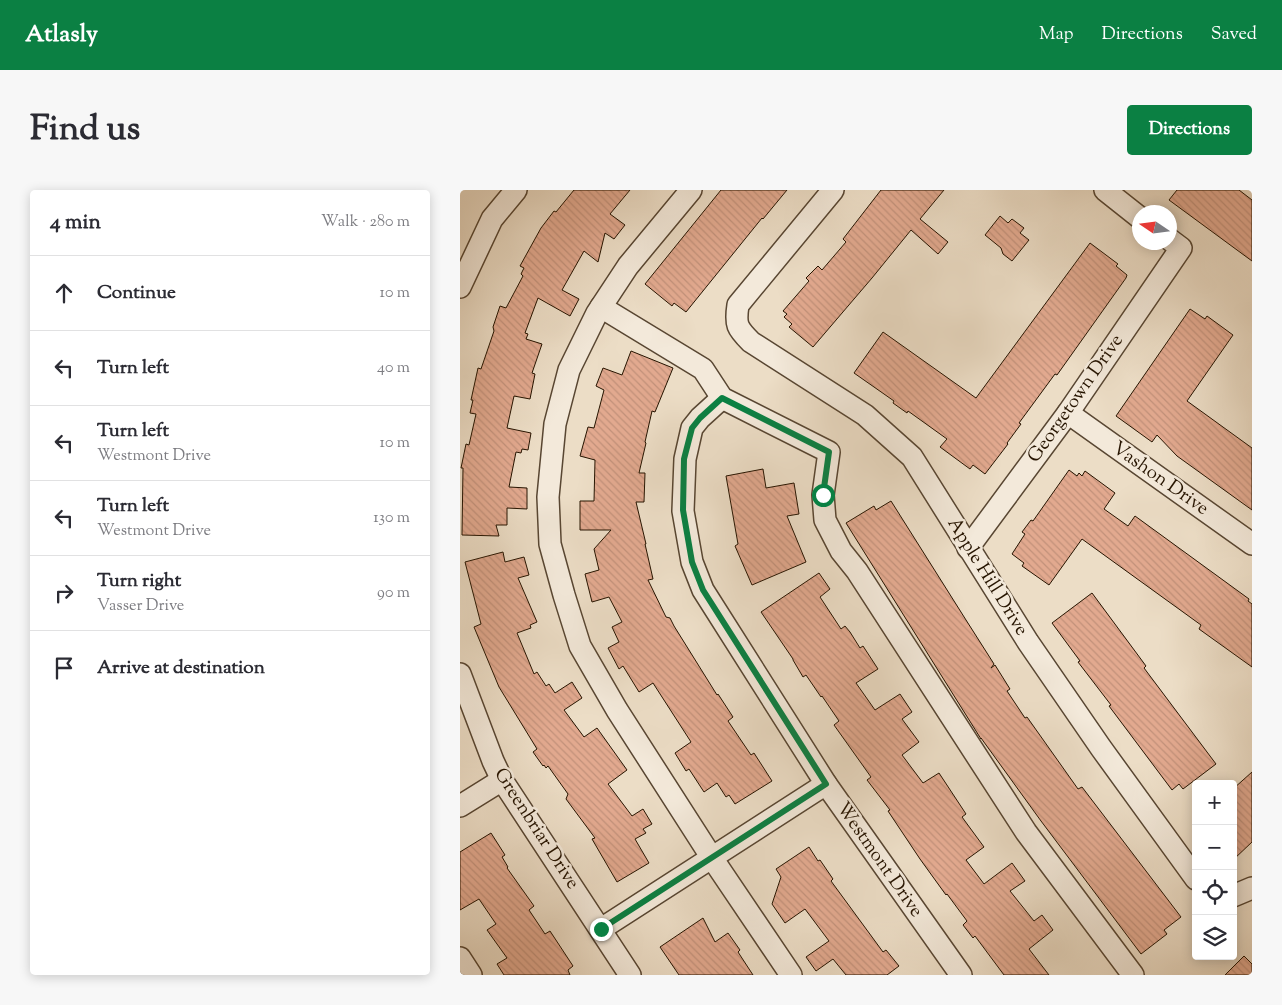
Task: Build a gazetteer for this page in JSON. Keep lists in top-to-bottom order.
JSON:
{
  "streets": {
    "street": [
      "Georgetown Drive",
      "Vashon Drive",
      "Apple Hill Drive",
      "Greenbriar Drive",
      "Westmont Drive"
    ]
  },
  "crossings": [
    ["Georgetown Drive", "Vashon Drive"],
    ["Georgetown Drive", "Apple Hill Drive"]
  ],
  "north": "left",
  "page": {
    "header": "Atlasly",
    "nav": ["Map", "Directions", "Saved"],
    "title": "Find us",
    "buttons": "Directions",
    "heading": ["4 min", "Walk · 280 m"],
    "list": [
      ["Continue", "10 m"],
      ["Turn left", "40 m"],
      ["Turn left", "Westmont Drive", "10 m"],
      ["Turn left", "Westmont Drive", "130 m"],
      ["Turn right", "Vasser Drive", "90 m"],
      "Arrive at destination"
    ],
    "map_buttons": ["+", "−"]
  }
}
